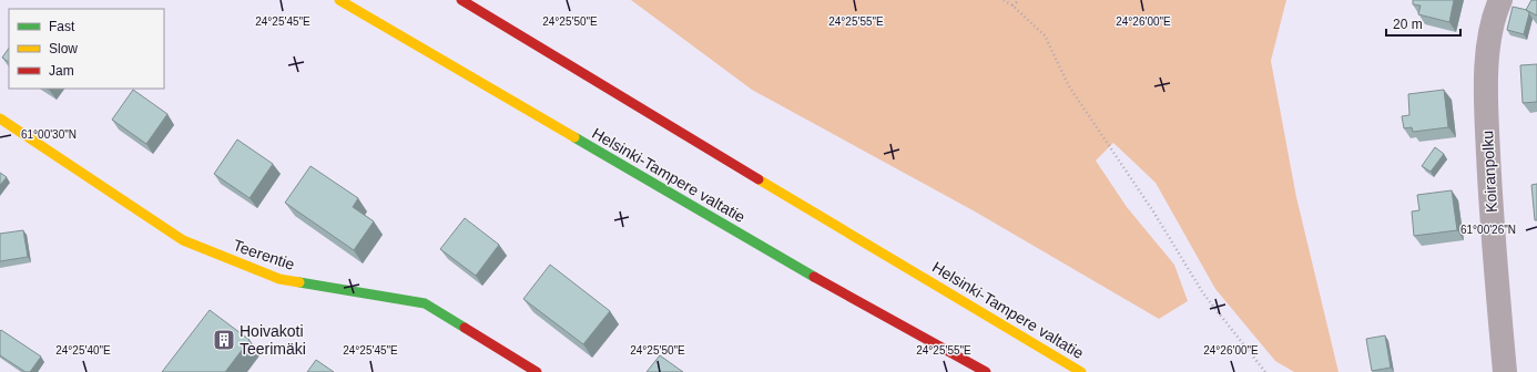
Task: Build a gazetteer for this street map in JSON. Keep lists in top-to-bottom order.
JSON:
{
  "streets": {
    "main road": ["Helsinki-Tampere valtatie", "Teerentie"],
    "street": ["Koiranpolku"]
  },
  "places": {
    "building": ["Hoivakoti Teerimäki"]
  },
  "legend": ["Fast", "Slow", "Jam"],
  "scale_bar": "20 m",
  "coordinates": [
    "24°25'45\"E",
    "24°25'50\"E",
    "24°25'55\"E",
    "24°26'00\"E",
    "61°00'30\"N",
    "61°00'26\"N",
    "24°25'40\"E"
  ]
}
